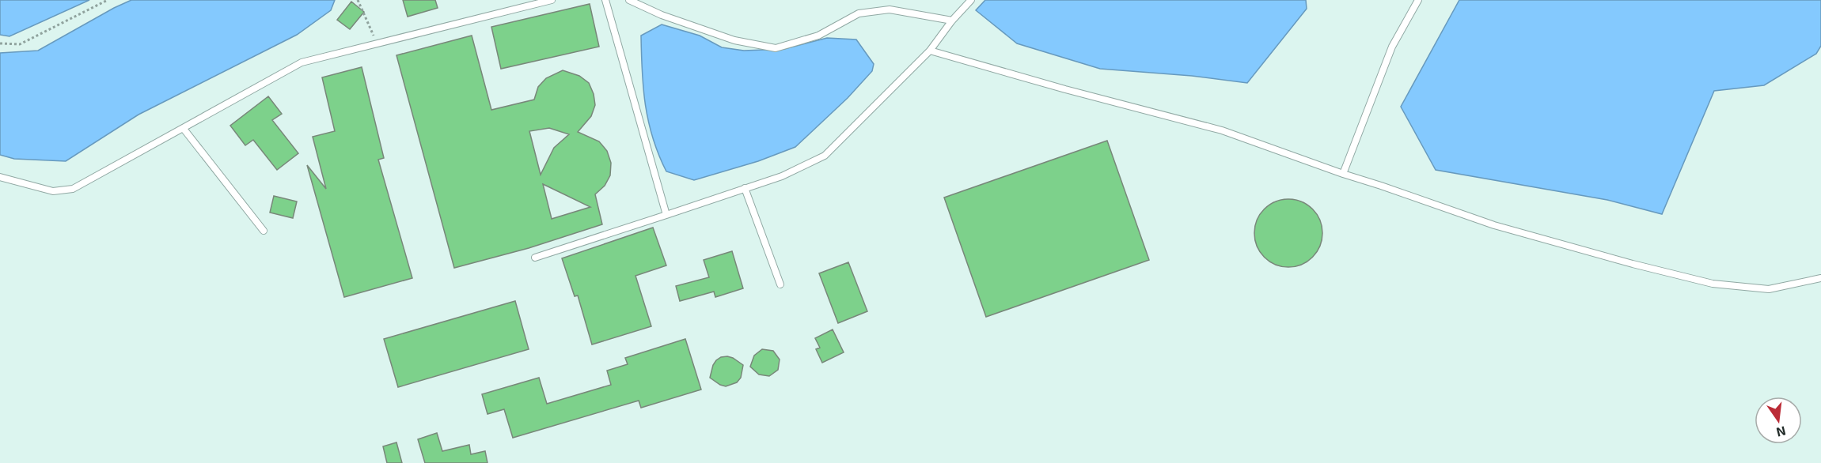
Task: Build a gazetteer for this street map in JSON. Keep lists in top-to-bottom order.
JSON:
{
  "north": "bottom"
}
